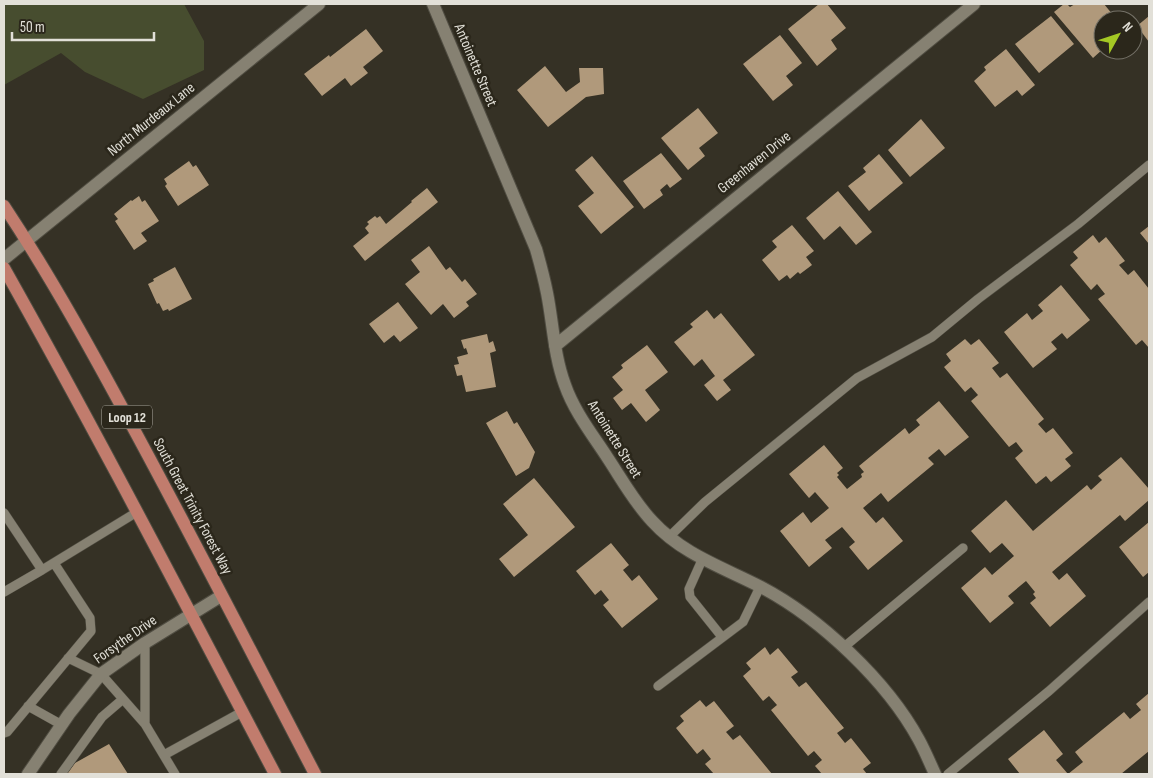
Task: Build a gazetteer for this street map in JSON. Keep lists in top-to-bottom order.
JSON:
{
  "streets": {
    "main road": ["Loop 12", "South Great Trinity Forest Way"],
    "street": [
      "Antoinette Street",
      "North Murdeaux Lane",
      "Greenhaven Drive",
      "Forsythe Drive"
    ]
  },
  "crossings": [
    ["Antoinette Street", "Greenhaven Drive"],
    ["North Murdeaux Lane", "South Great Trinity Forest Way"],
    ["Loop 12", "Forsythe Drive"],
    ["South Great Trinity Forest Way", "Forsythe Drive"]
  ],
  "scale_bar": "50 m",
  "north": "top right"
}
